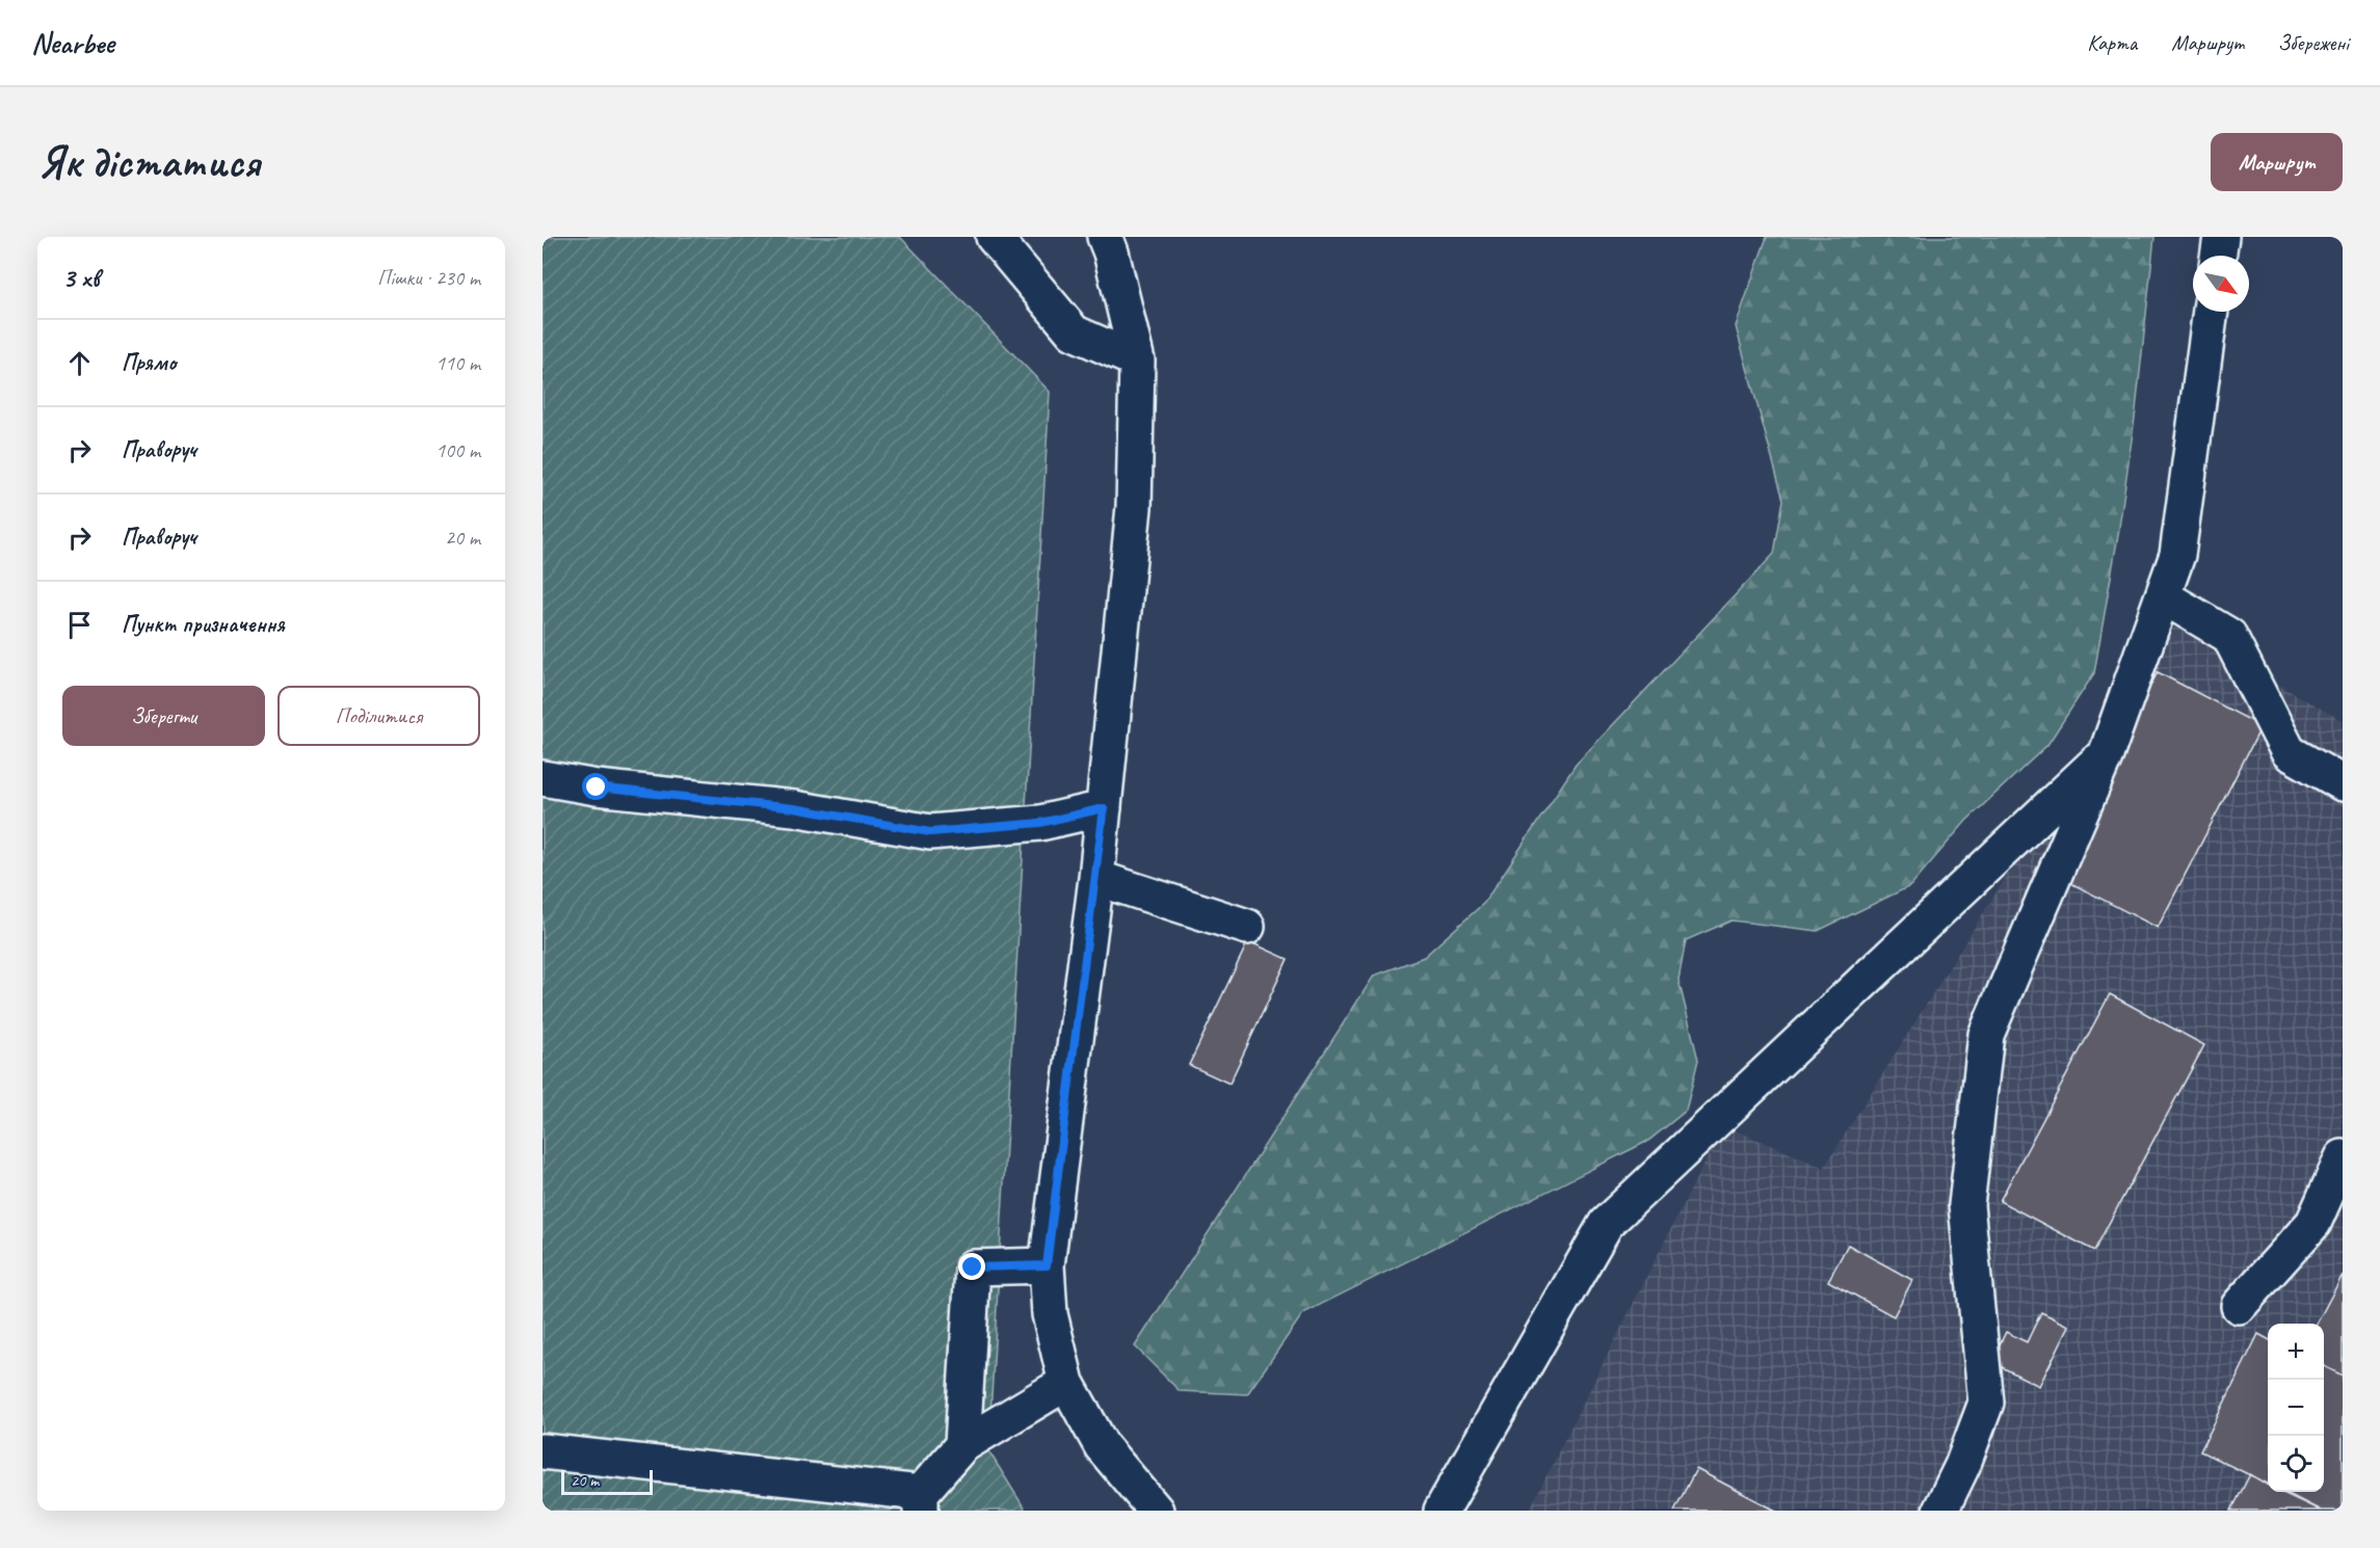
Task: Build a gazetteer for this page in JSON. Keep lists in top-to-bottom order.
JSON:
{
  "scale_bar": "20 m",
  "north": "bottom right",
  "page": {
    "header": "Nearbee",
    "nav": ["Карта", "Маршрут", "Збережені"],
    "buttons": [
      "Маршрут",
      ["Зберегти", "Поділитися"]
    ],
    "title": "Як дістатися",
    "heading": ["3 хв", "Пішки · 230 m"],
    "list": [
      ["Прямо", "110 m"],
      ["Праворуч", "100 m"],
      ["Праворуч", "20 m"],
      "Пункт призначення"
    ],
    "map_buttons": ["+", "−"],
    "scale": "20 m"
  }
}
